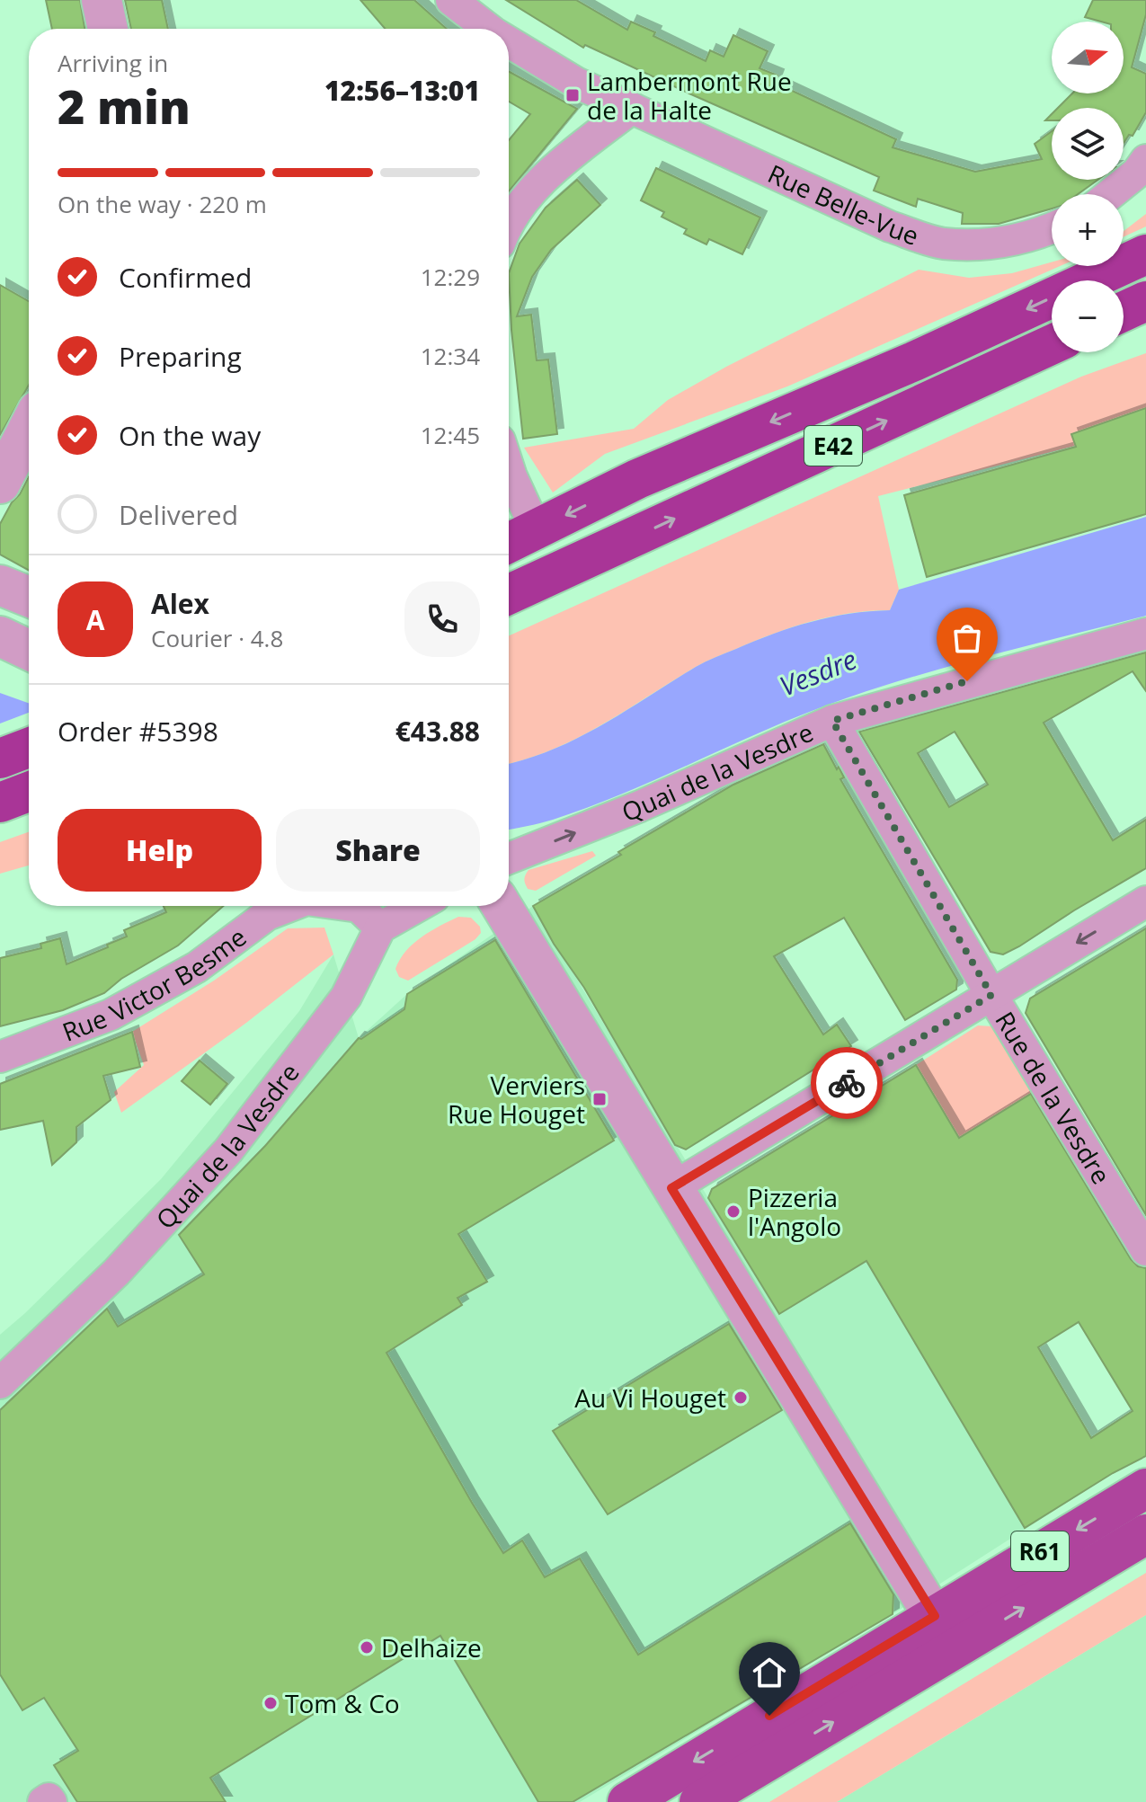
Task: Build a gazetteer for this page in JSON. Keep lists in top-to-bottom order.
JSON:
{
  "streets": {
    "highway": ["E42", "R61"],
    "street": [
      "Rue Belle-Vue",
      "Quai de la Vesdre",
      "Rue Victor Besme",
      "Rue de la Vesdre"
    ]
  },
  "crossings": [
    ["Quai de la Vesdre", "Rue Victor Besme"],
    ["Quai de la Vesdre", "Rue de la Vesdre"]
  ],
  "water": ["Vesdre"],
  "places": {
    "transit": ["Lambermont Rue de la Halte", "Verviers Rue Houget"],
    "other": [
      "Pizzeria l'Angolo",
      "Au Vi Houget",
      "Delhaize",
      "Tom & Co"
    ]
  },
  "north": "right",
  "page": {
    "map_buttons": ["+", "−"],
    "heading": ["2 min", "Arriving in", "12:56–13:01"],
    "panel": [
      "Alex",
      "Courier · 4.8",
      "Order #5398",
      "€43.88"
    ],
    "bar": "On the way · 220 m",
    "list": [
      ["Confirmed", "12:29"],
      ["Preparing", "12:34"],
      ["On the way", "12:45"],
      "Delivered"
    ],
    "round": "A",
    "buttons": ["Help", "Share"]
  }
}
